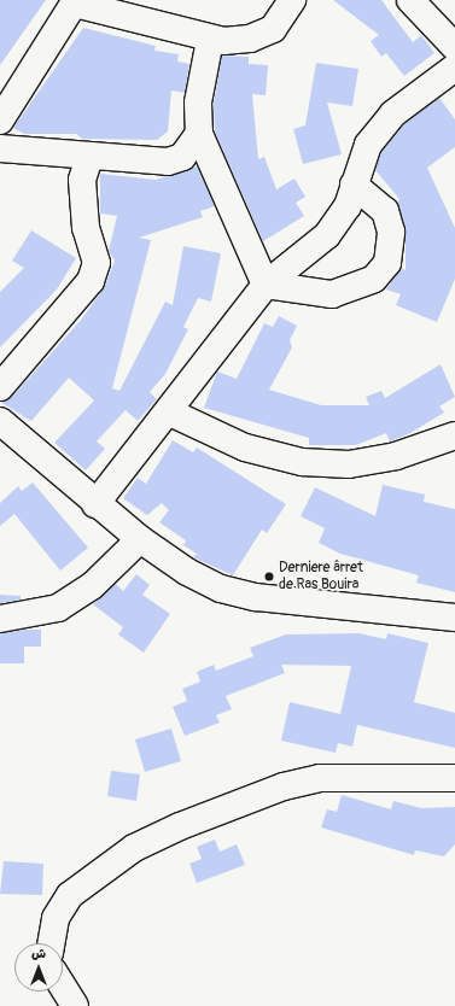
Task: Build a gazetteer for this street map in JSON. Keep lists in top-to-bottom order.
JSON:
{
  "places": ["Derniere ârret de Ras Bouira"],
  "north": "top"
}
